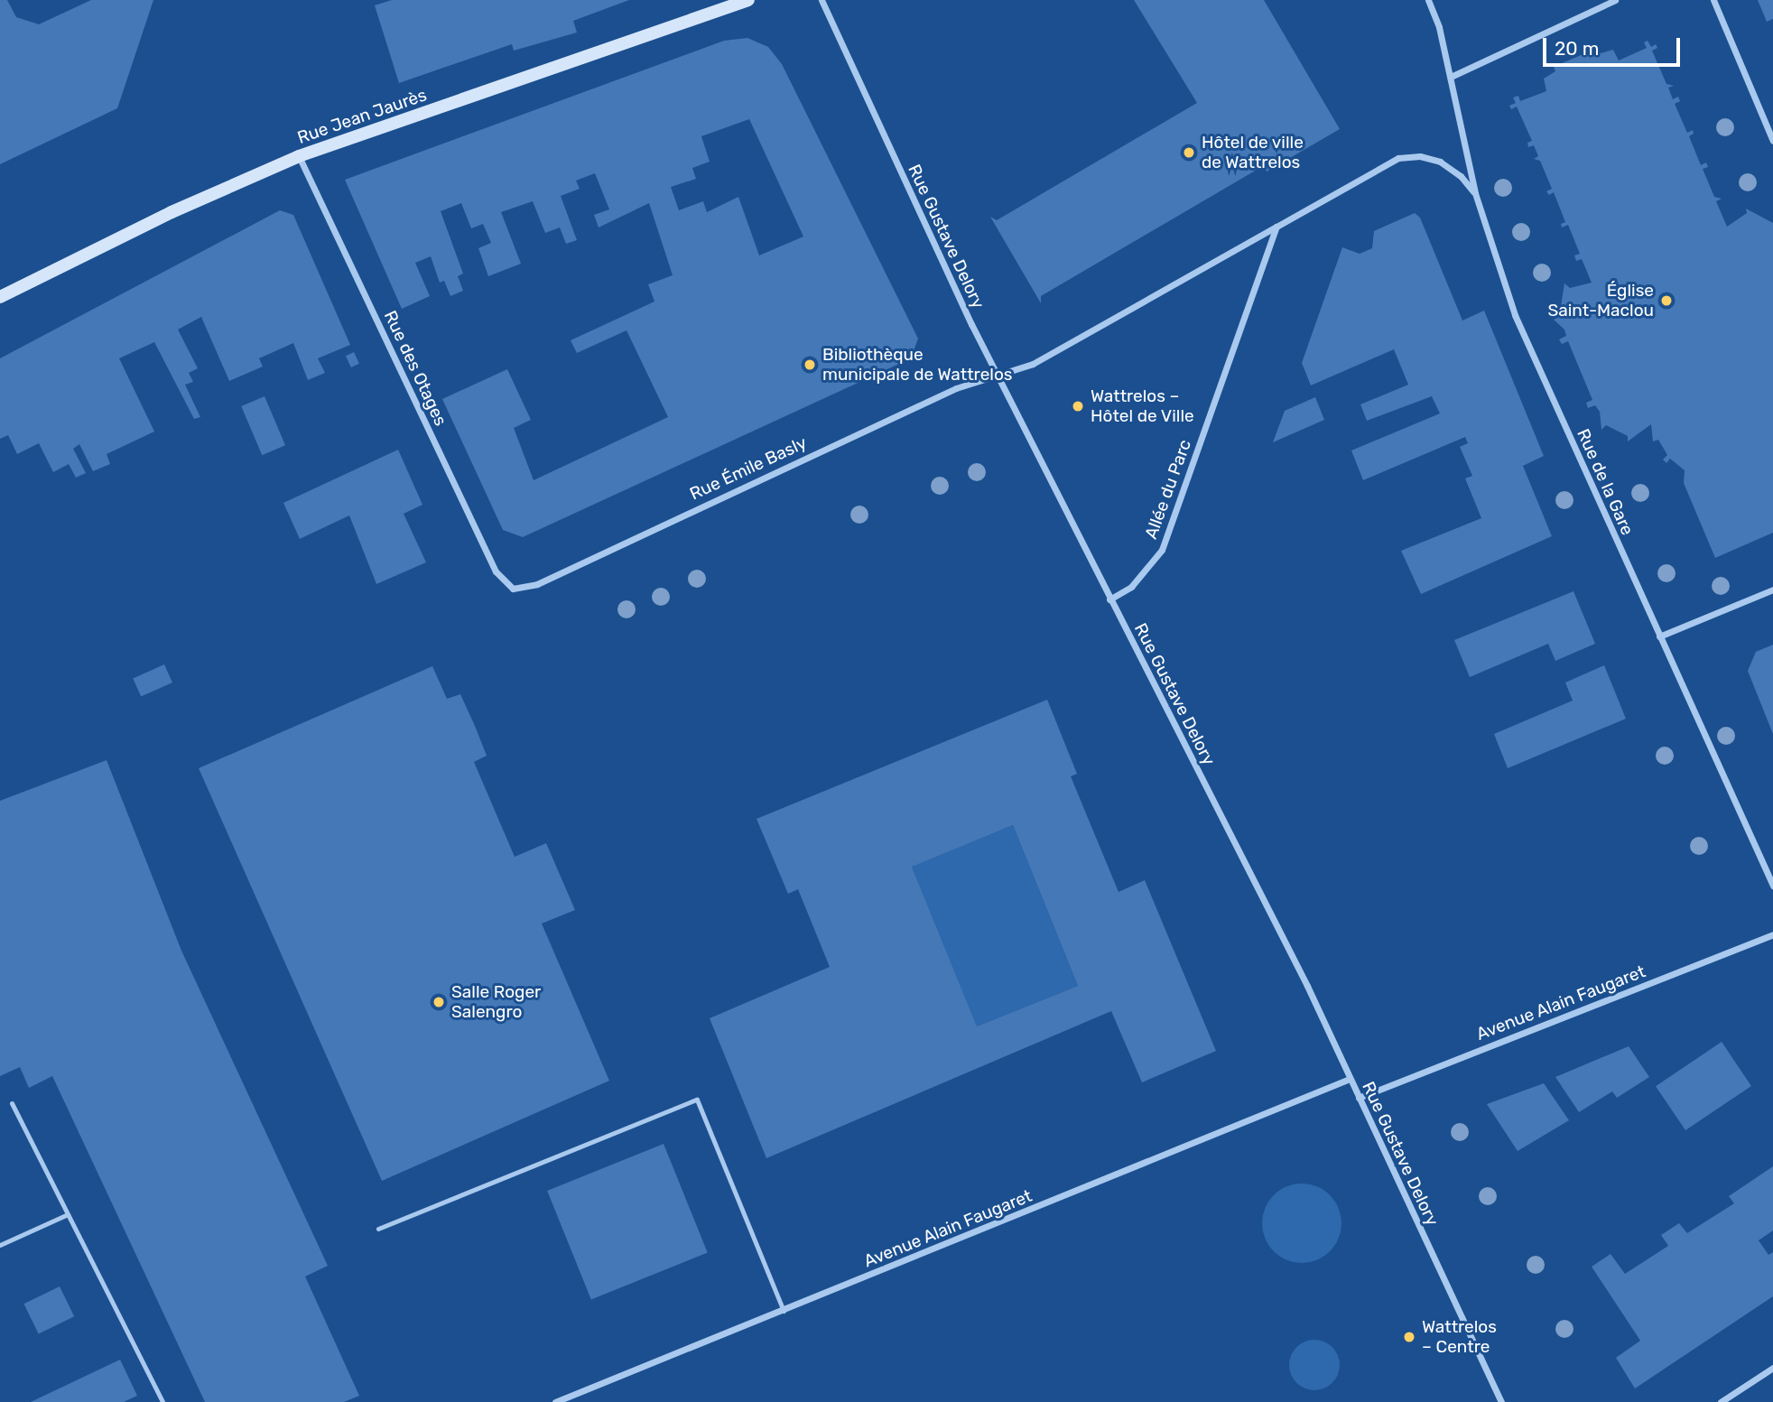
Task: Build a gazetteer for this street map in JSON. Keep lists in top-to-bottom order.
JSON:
{
  "streets": {
    "main road": ["Rue Jean Jaurès"],
    "street": [
      "Rue Gustave Delory",
      "Rue des Otages",
      "Rue Émile Basly",
      "Rue de la Gare",
      "Allée du Parc",
      "Avenue Alain Faugaret"
    ]
  },
  "crossings": [
    ["Rue Jean Jaurès", "Rue des Otages"],
    ["Rue Gustave Delory", "Rue Émile Basly"],
    ["Rue Gustave Delory", "Allée du Parc"],
    ["Rue Gustave Delory", "Avenue Alain Faugaret"],
    ["Rue des Otages", "Rue Émile Basly"]
  ],
  "places": [
    "Hôtel de ville de Wattrelos",
    "Église Saint-Maclou",
    "Bibliothèque municipale de Wattrelos",
    "Wattrelos – Hôtel de Ville",
    "Salle Roger Salengro",
    "Wattrelos – Centre"
  ],
  "scale_bar": "20 m"
}
